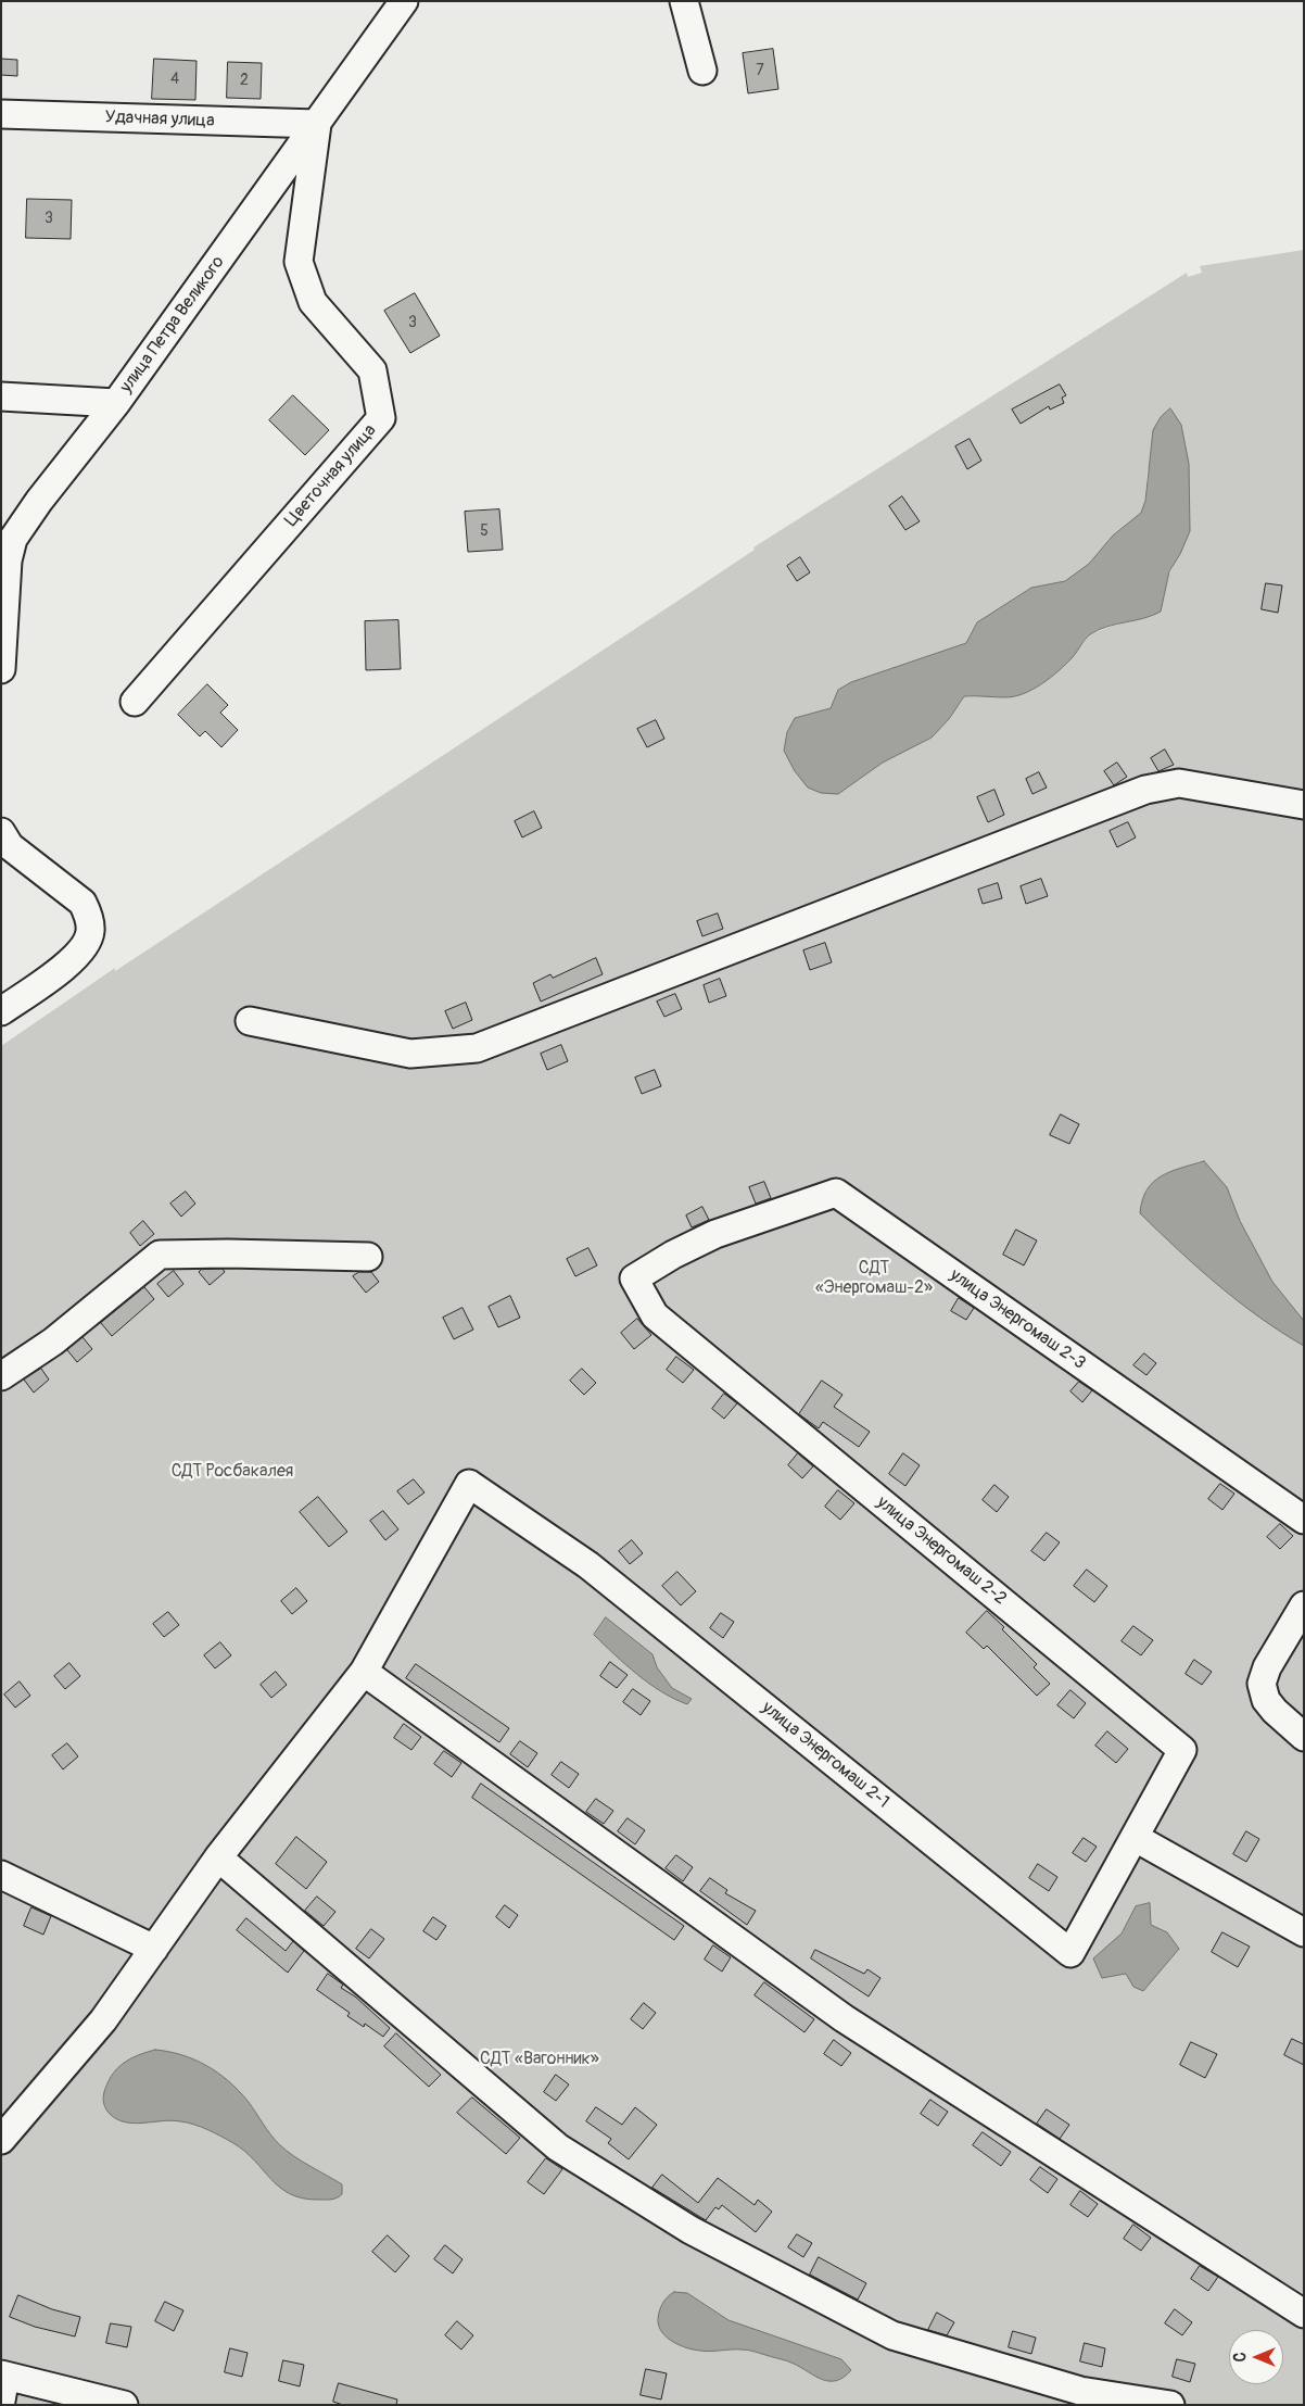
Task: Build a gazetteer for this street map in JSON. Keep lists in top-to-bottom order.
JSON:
{
  "streets": {
    "street": [
      "Удачная улица",
      "улица Петра Великого",
      "Цветочная улица",
      "улица Энергомаш 2-3",
      "улица Энергомаш 2-2",
      "улица Энергомаш 2-1"
    ]
  },
  "crossings": [
    ["Удачная улица", "улица Петра Великого"],
    ["Удачная улица", "Цветочная улица"],
    ["улица Петра Великого", "Цветочная улица"],
    ["улица Энергомаш 2-3", "улица Энергомаш 2-2"],
    ["улица Энергомаш 2-2", "улица Энергомаш 2-1"]
  ],
  "parks": ["СДТ «Энергомаш-2»", "СДТ Росбакалея", "СДТ «Вагонник»"],
  "house_numbers": [
    "7",
    "4",
    "2",
    "3",
    "3",
    "5"
  ],
  "north": "left"
}
